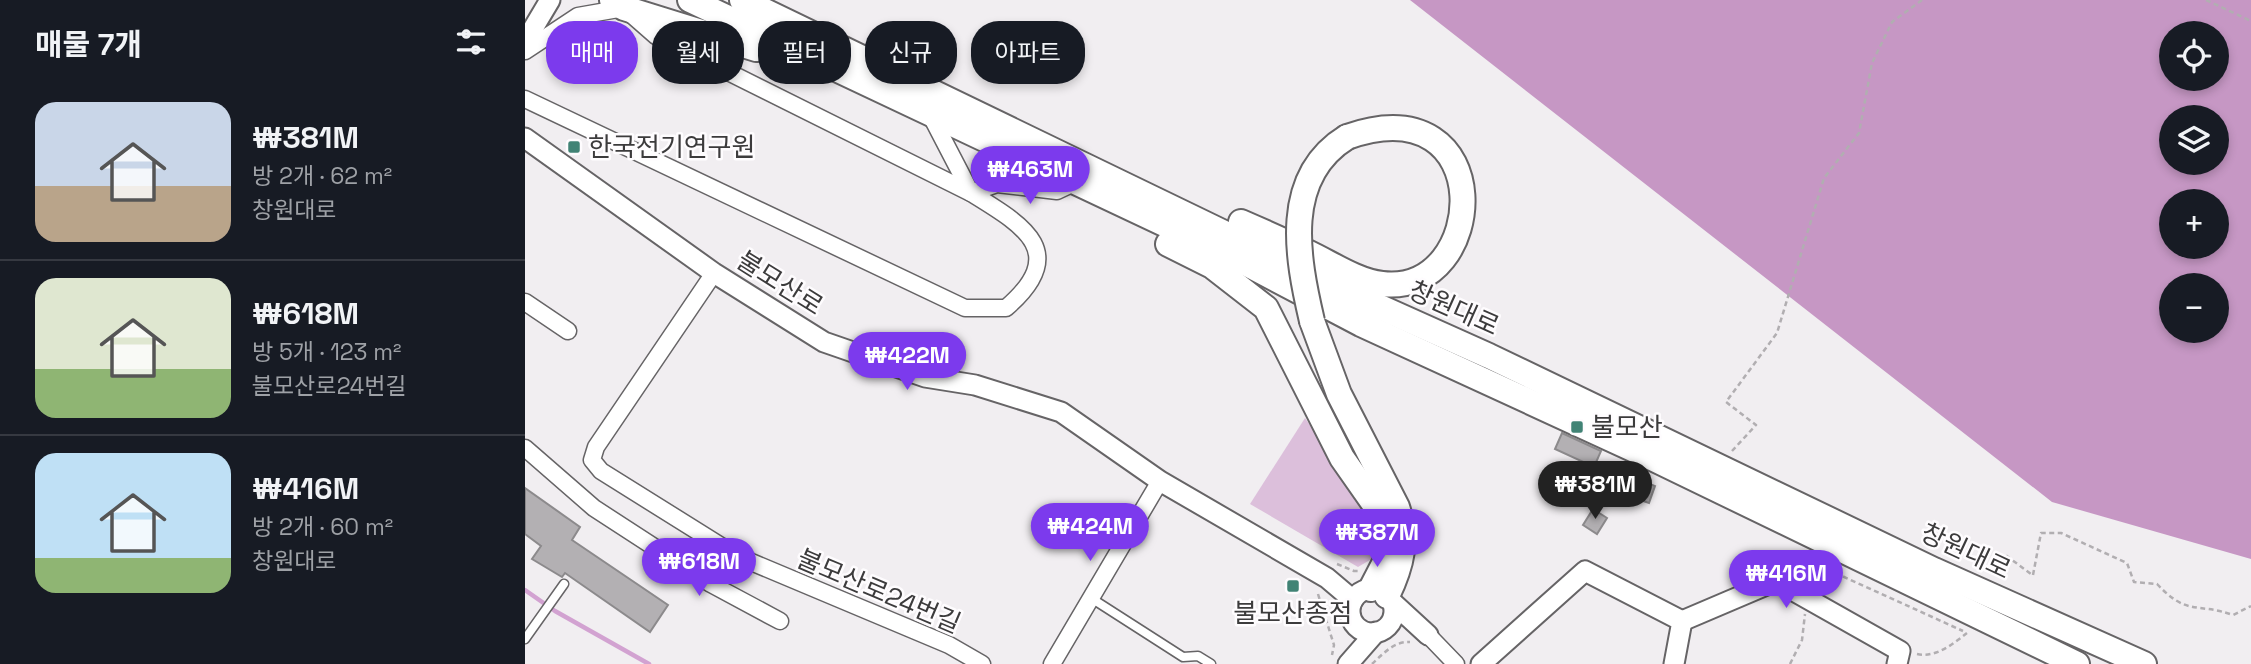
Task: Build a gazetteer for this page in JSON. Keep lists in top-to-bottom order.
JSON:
{
  "streets": {
    "main road": ["창원대로"],
    "street": ["불모산로", "불모산로24번길"]
  },
  "crossings": [
    ["불모산로", "불모산로24번길"]
  ],
  "places": {
    "transit": ["한국전기연구원", "불모산", "불모산종점"]
  },
  "page": {
    "heading": "매물 7개",
    "map_buttons": ["+", "−"],
    "chip": [
      "매매",
      "월세",
      "필터",
      "신규",
      "아파트"
    ],
    "list": [
      {
        "name": "₩381M",
        "note": "방 2개 · 62 m² · 창원대로"
      },
      {
        "name": "₩618M",
        "note": "방 5개 · 123 m² · 불모산로24번길"
      },
      {
        "name": "₩416M",
        "note": "방 2개 · 60 m² · 창원대로"
      }
    ],
    "price": [
      "₩463M",
      "₩422M",
      "₩381M",
      "₩424M",
      "₩387M",
      "₩618M",
      "₩416M"
    ]
  }
}
